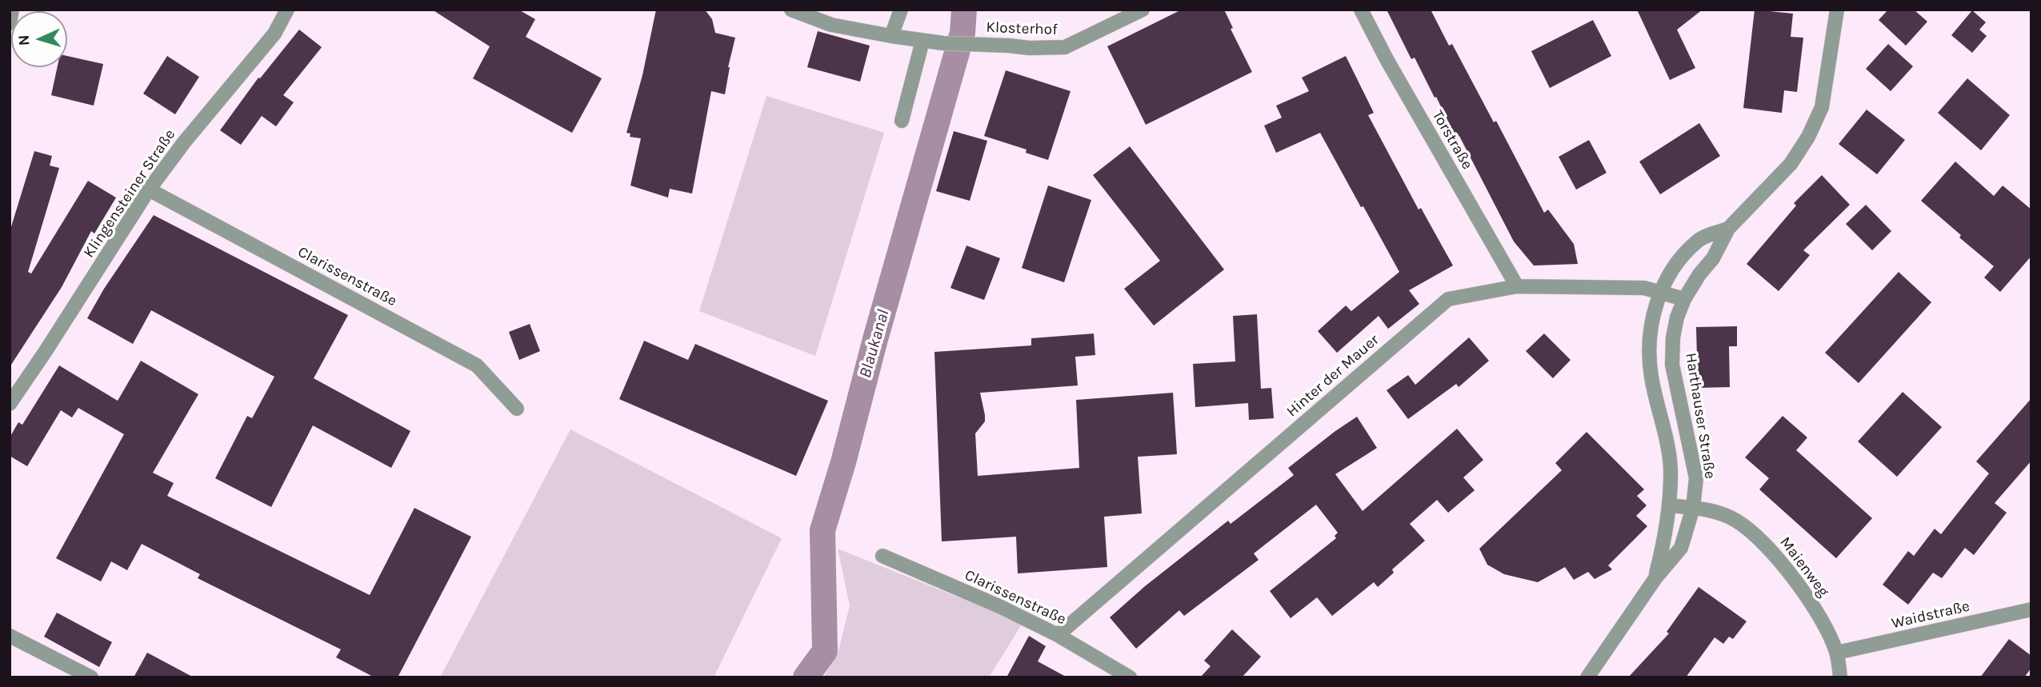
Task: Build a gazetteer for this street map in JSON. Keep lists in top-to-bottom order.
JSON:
{
  "streets": {
    "street": [
      "Klosterhof",
      "Torstraße",
      "Klingensteiner Straße",
      "Clarissenstraße",
      "Hinter der Mauer",
      "Harthauser Straße",
      "Maienweg",
      "Waidstraße"
    ]
  },
  "crossings": [
    ["Torstraße", "Hinter der Mauer"],
    ["Klingensteiner Straße", "Clarissenstraße"],
    ["Clarissenstraße", "Hinter der Mauer"],
    ["Hinter der Mauer", "Harthauser Straße"],
    ["Harthauser Straße", "Maienweg"],
    ["Maienweg", "Waidstraße"]
  ],
  "water": ["Blaukanal"],
  "north": "left"
}
